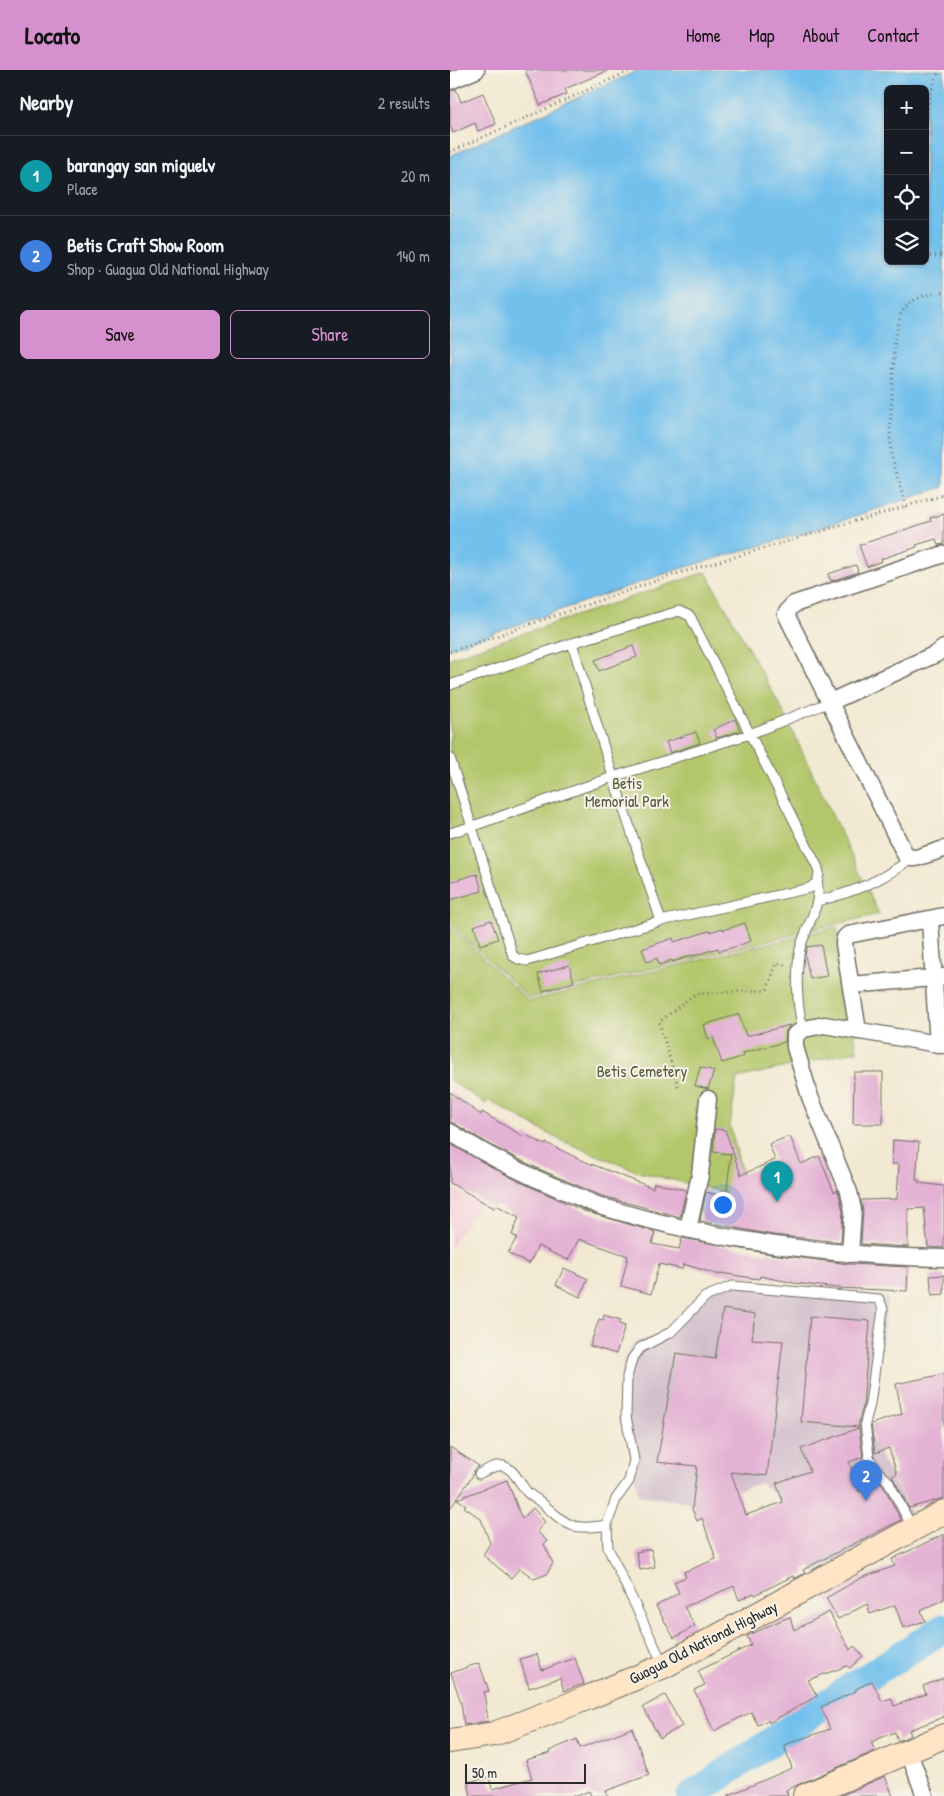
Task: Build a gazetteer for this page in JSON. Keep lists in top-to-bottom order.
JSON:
{
  "streets": {
    "main road": ["Guagua Old National Highway"]
  },
  "parks": ["Betis Memorial Park", "Betis Cemetery"],
  "scale_bar": "50 m",
  "page": {
    "header": "Locato",
    "nav": [
      "Home",
      "Map",
      "About",
      "Contact"
    ],
    "heading": ["Nearby", "2 results"],
    "map_buttons": ["+", "−"],
    "list": [
      {
        "mark": "1",
        "name": "barangay san miguelv",
        "note": "Place",
        "value": "20 m"
      },
      {
        "mark": "2",
        "name": "Betis Craft Show Room",
        "note": "Shop · Guagua Old National Highway",
        "value": "140 m"
      }
    ],
    "buttons": ["Save", "Share"],
    "pins": ["1", "2"],
    "scale": "50 m"
  }
}
